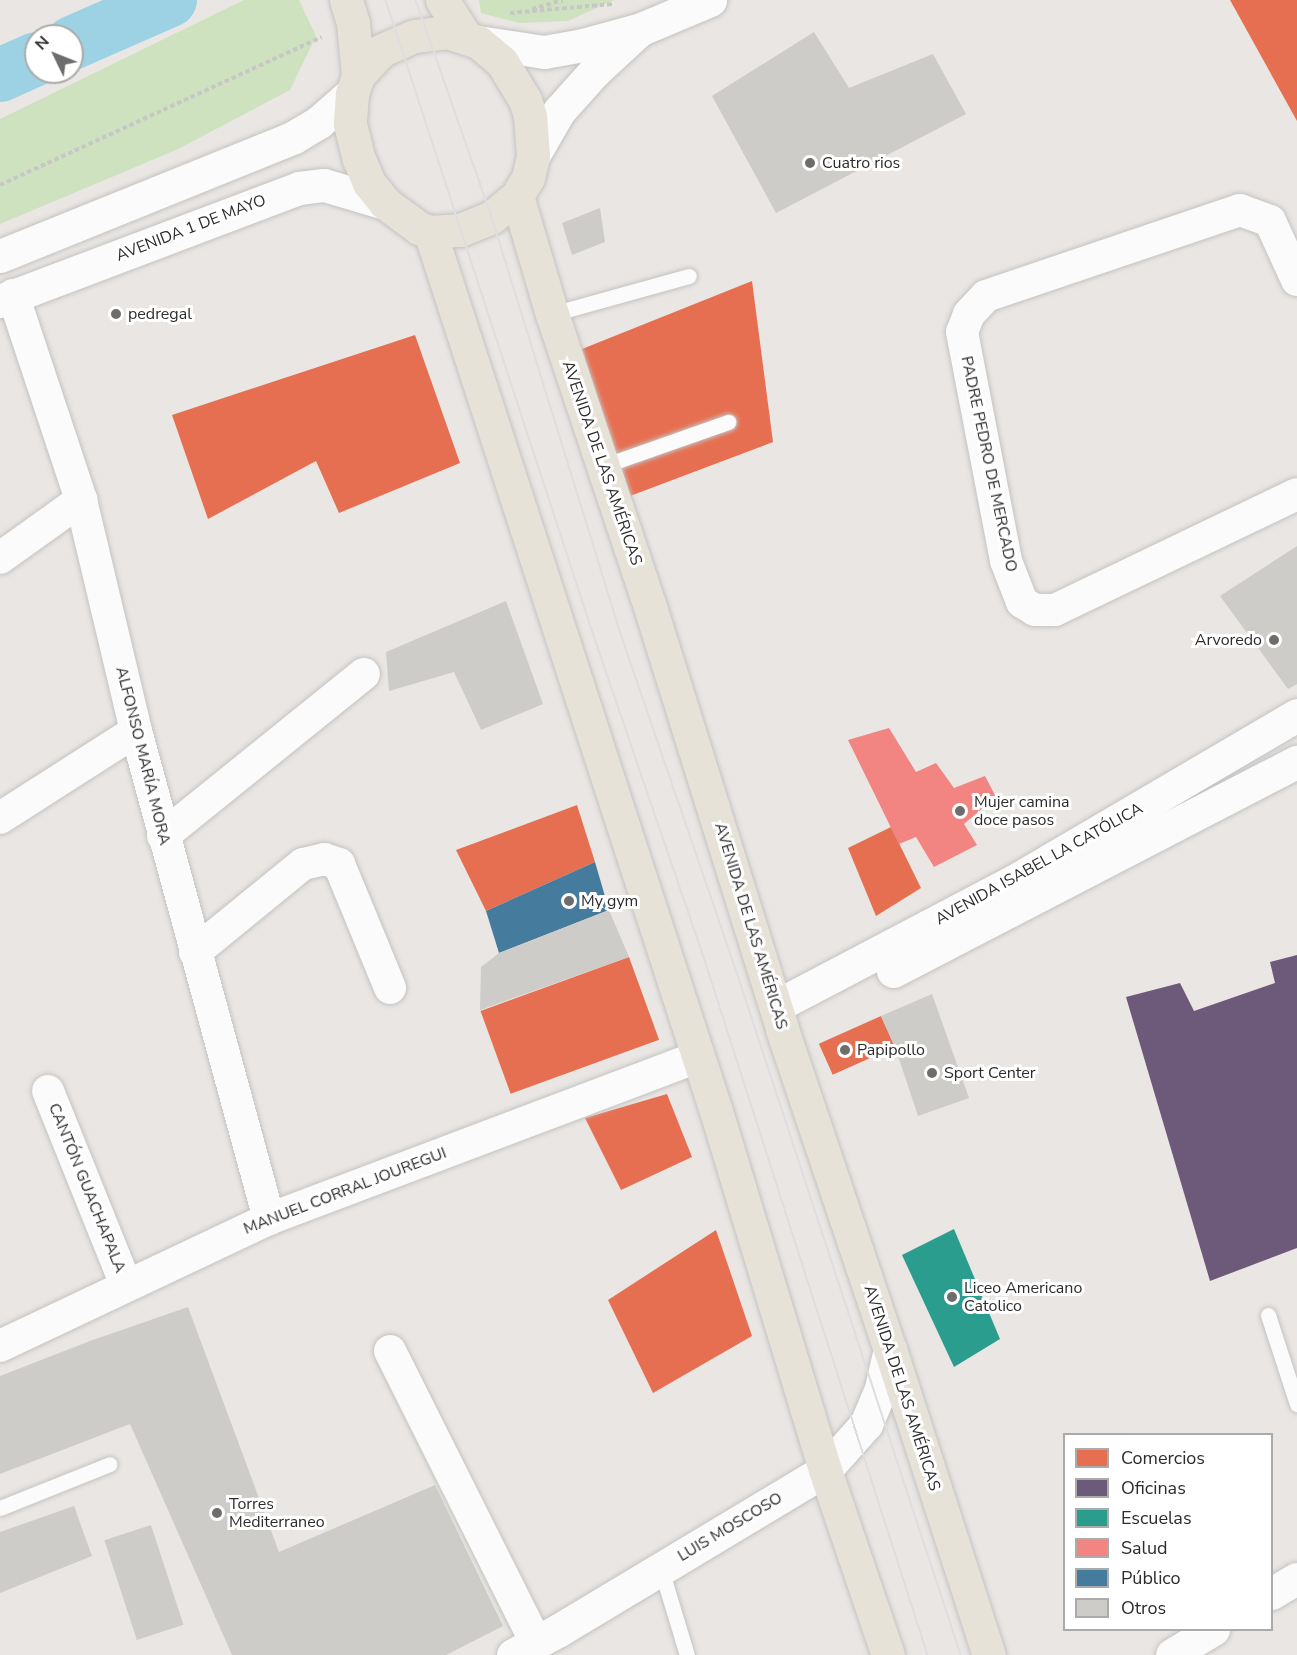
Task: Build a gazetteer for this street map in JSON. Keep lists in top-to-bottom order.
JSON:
{
  "streets": {
    "main road": [
      "AVENIDA 1 DE MAYO",
      "AVENIDA DE LAS AMÉRICAS",
      "AVENIDA ISABEL LA CATÓLICA",
      "LUIS MOSCOSO"
    ],
    "street": [
      "PADRE PEDRO DE MERCADO",
      "ALFONSO MARÍA MORA",
      "CANTÓN GUACHAPALA",
      "MANUEL CORRAL JOUREGUI"
    ]
  },
  "crossings": [
    ["AVENIDA 1 DE MAYO", "AVENIDA DE LAS AMÉRICAS"],
    ["AVENIDA 1 DE MAYO", "ALFONSO MARÍA MORA"],
    ["AVENIDA DE LAS AMÉRICAS", "AVENIDA ISABEL LA CATÓLICA"],
    ["AVENIDA DE LAS AMÉRICAS", "LUIS MOSCOSO"],
    ["ALFONSO MARÍA MORA", "MANUEL CORRAL JOUREGUI"],
    ["CANTÓN GUACHAPALA", "MANUEL CORRAL JOUREGUI"]
  ],
  "places": [
    "Cuatro rios",
    "pedregal",
    "Arvoredo",
    "Mujer camina doce pasos",
    "My gym",
    "Papipollo",
    "Sport Center",
    "Liceo Americano Catolico",
    "Torres Mediterraneo"
  ],
  "legend": [
    "Comercios",
    "Oficinas",
    "Escuelas",
    "Salud",
    "Público",
    "Otros"
  ],
  "north": "top left"
}
